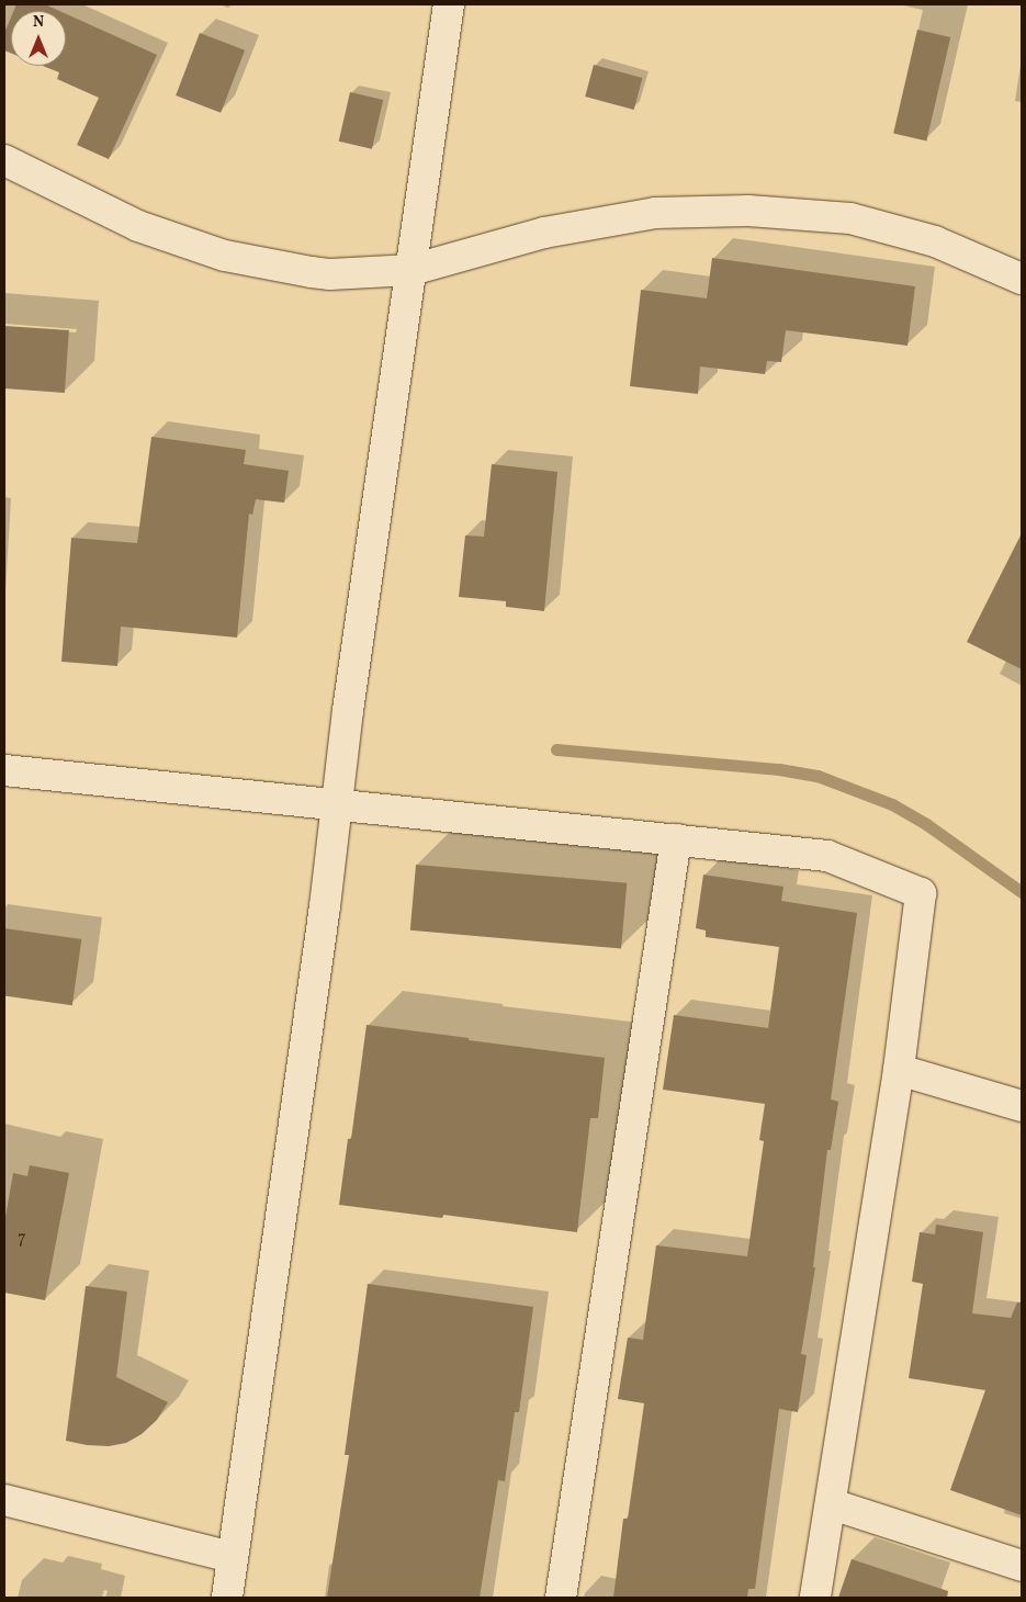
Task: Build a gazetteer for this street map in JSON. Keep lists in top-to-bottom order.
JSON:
{
  "house_numbers": ["7"],
  "north": "top"
}
